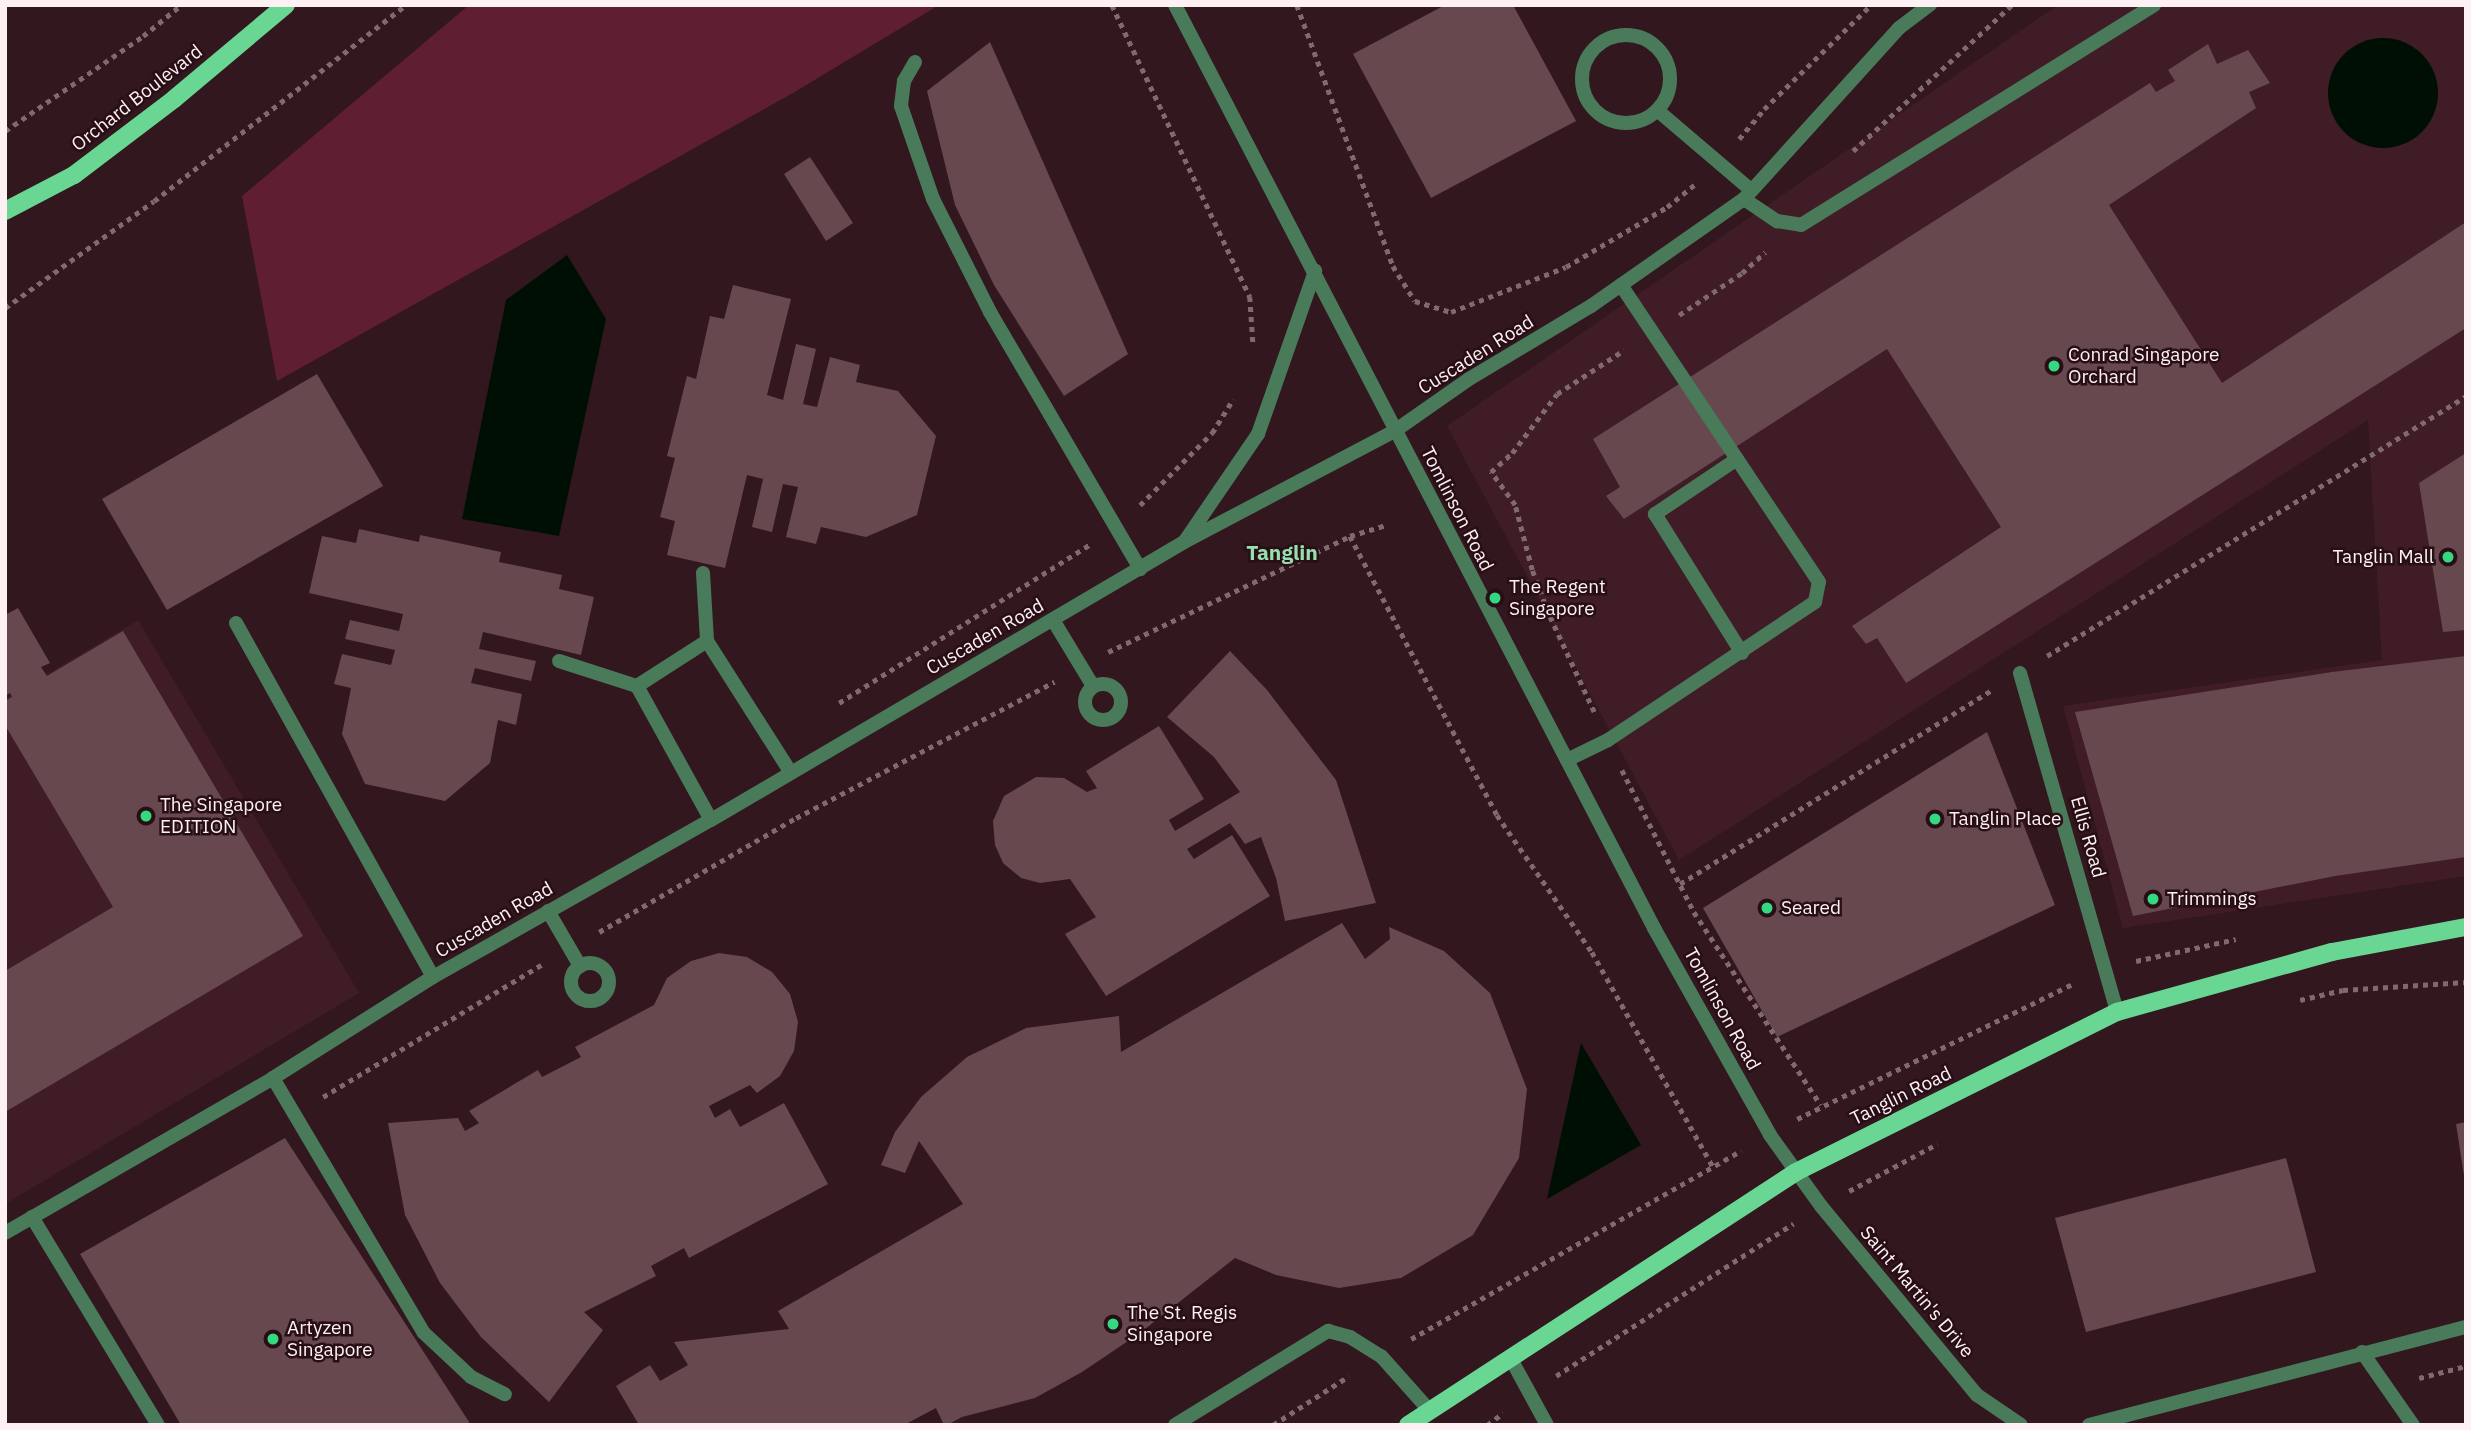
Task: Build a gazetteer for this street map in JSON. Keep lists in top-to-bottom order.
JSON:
{
  "streets": {
    "main road": ["Orchard Boulevard", "Tanglin Road"],
    "street": [
      "Cuscaden Road",
      "Tomlinson Road",
      "Ellis Road",
      "Saint Martin's Drive"
    ]
  },
  "crossings": [
    ["Cuscaden Road", "Tomlinson Road"],
    ["Tomlinson Road", "Tanglin Road"],
    ["Tomlinson Road", "Saint Martin's Drive"],
    ["Ellis Road", "Tanglin Road"],
    ["Tanglin Road", "Saint Martin's Drive"]
  ],
  "districts": ["Tanglin"],
  "places": [
    "Conrad Singapore Orchard",
    "Tanglin Mall",
    "The Regent Singapore",
    "The Singapore EDITION",
    "Tanglin Place",
    "Trimmings",
    "Seared",
    "The St. Regis Singapore",
    "Artyzen Singapore"
  ]
}
